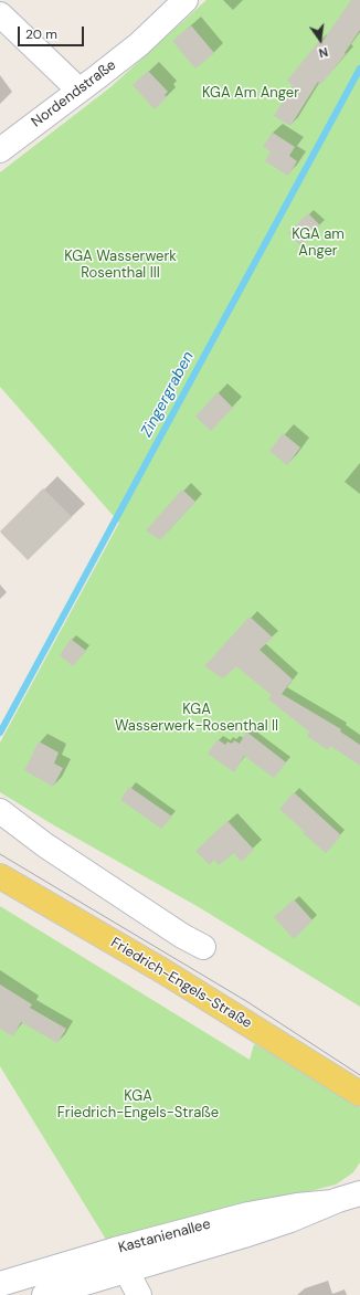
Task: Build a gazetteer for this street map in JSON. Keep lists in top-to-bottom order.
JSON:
{
  "streets": {
    "main road": ["Friedrich-Engels-Straße"],
    "street": ["Nordendstraße", "Kastanienallee"]
  },
  "water": ["Zingergraben"],
  "parks": [
    "KGA Am Anger",
    "KGA am Anger",
    "KGA Wasserwerk Rosenthal III",
    "KGA Wasserwerk-Rosenthal II",
    "KGA Friedrich-Engels-Straße"
  ],
  "scale_bar": "20 m",
  "north": "bottom"
}
